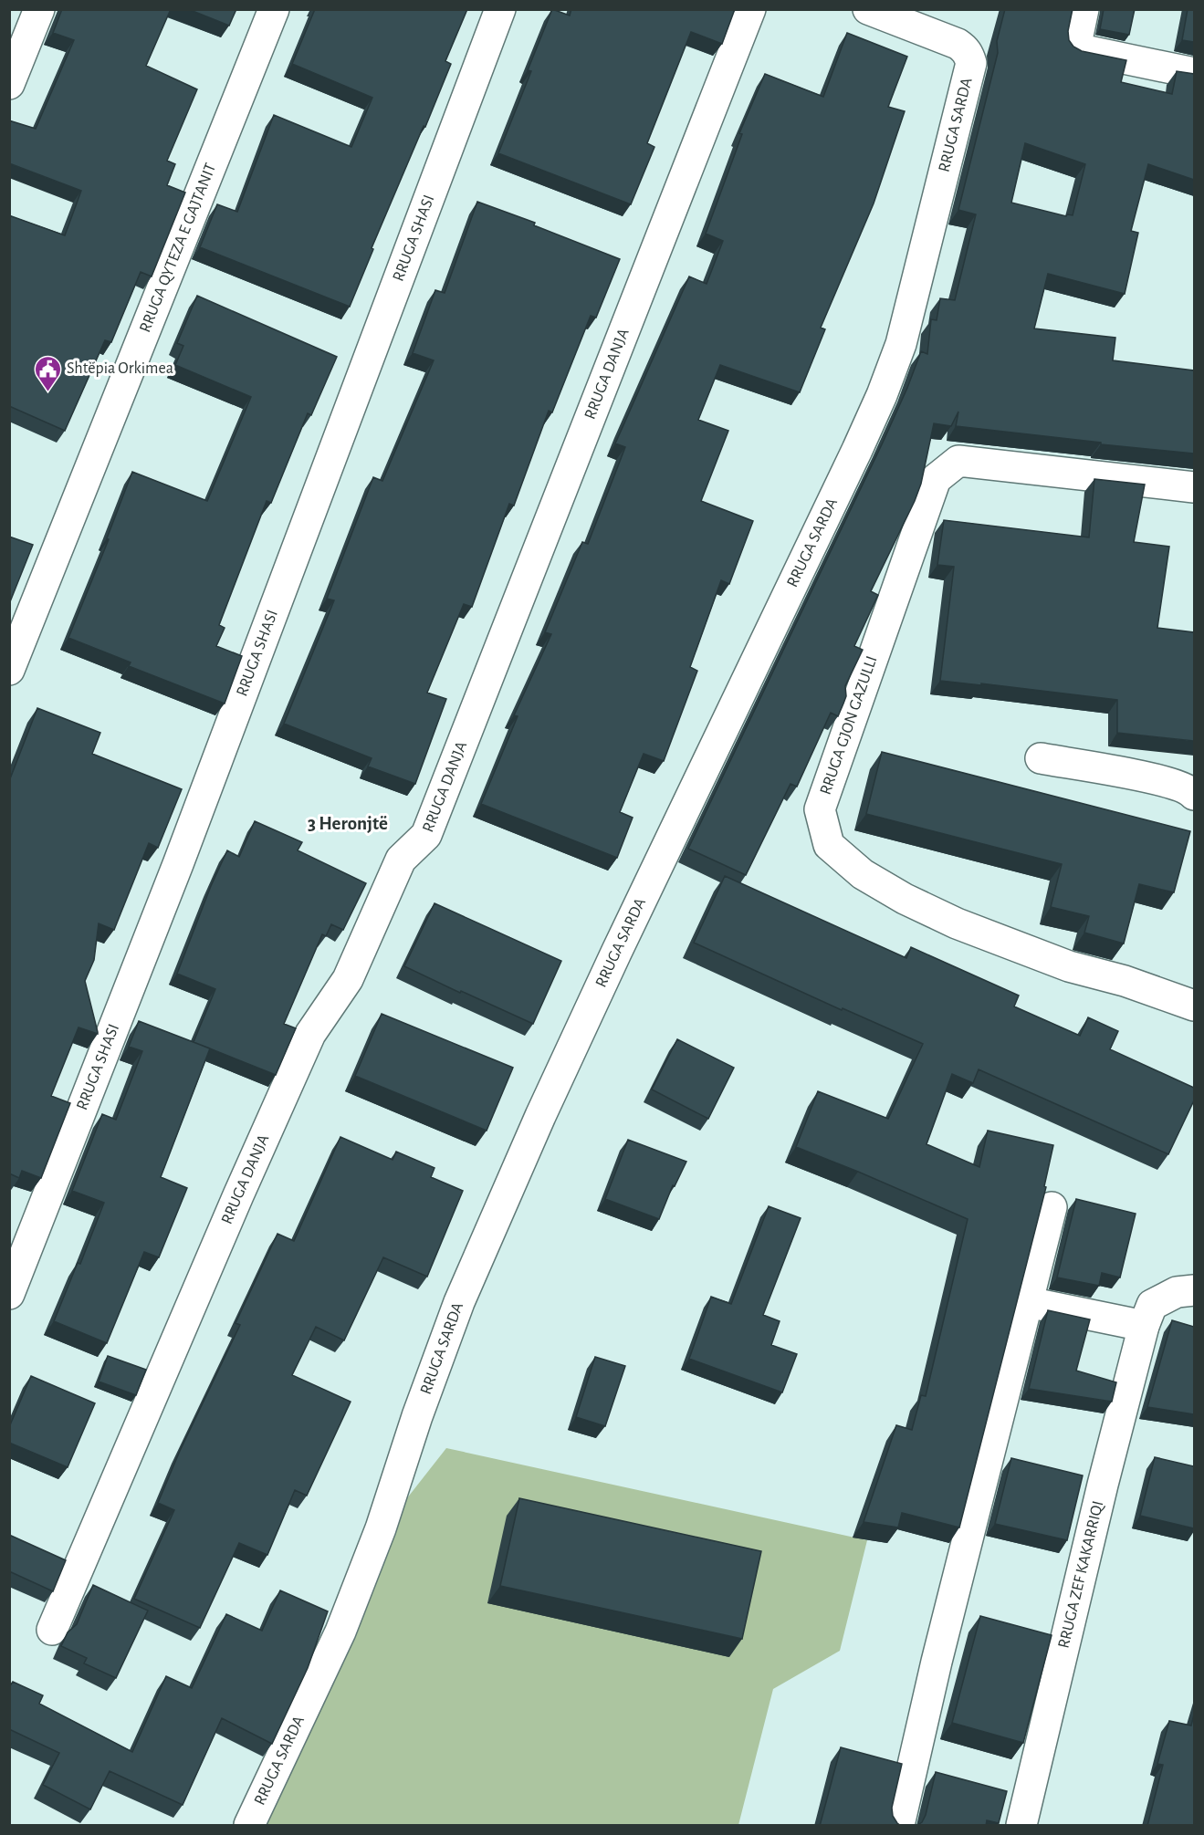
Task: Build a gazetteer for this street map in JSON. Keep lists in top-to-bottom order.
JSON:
{
  "streets": {
    "street": [
      "RRUGA SARDA",
      "RRUGA SHASI",
      "RRUGA QYTEZA E GAJTANIT",
      "RRUGA DANJA",
      "RRUGA GJON GAZULLI",
      "RRUGA ZEF KAKARRIQI"
    ]
  },
  "districts": ["3 Heronjtë"],
  "places": {
    "public building": ["Shtëpia Orkimea"]
  }
}
